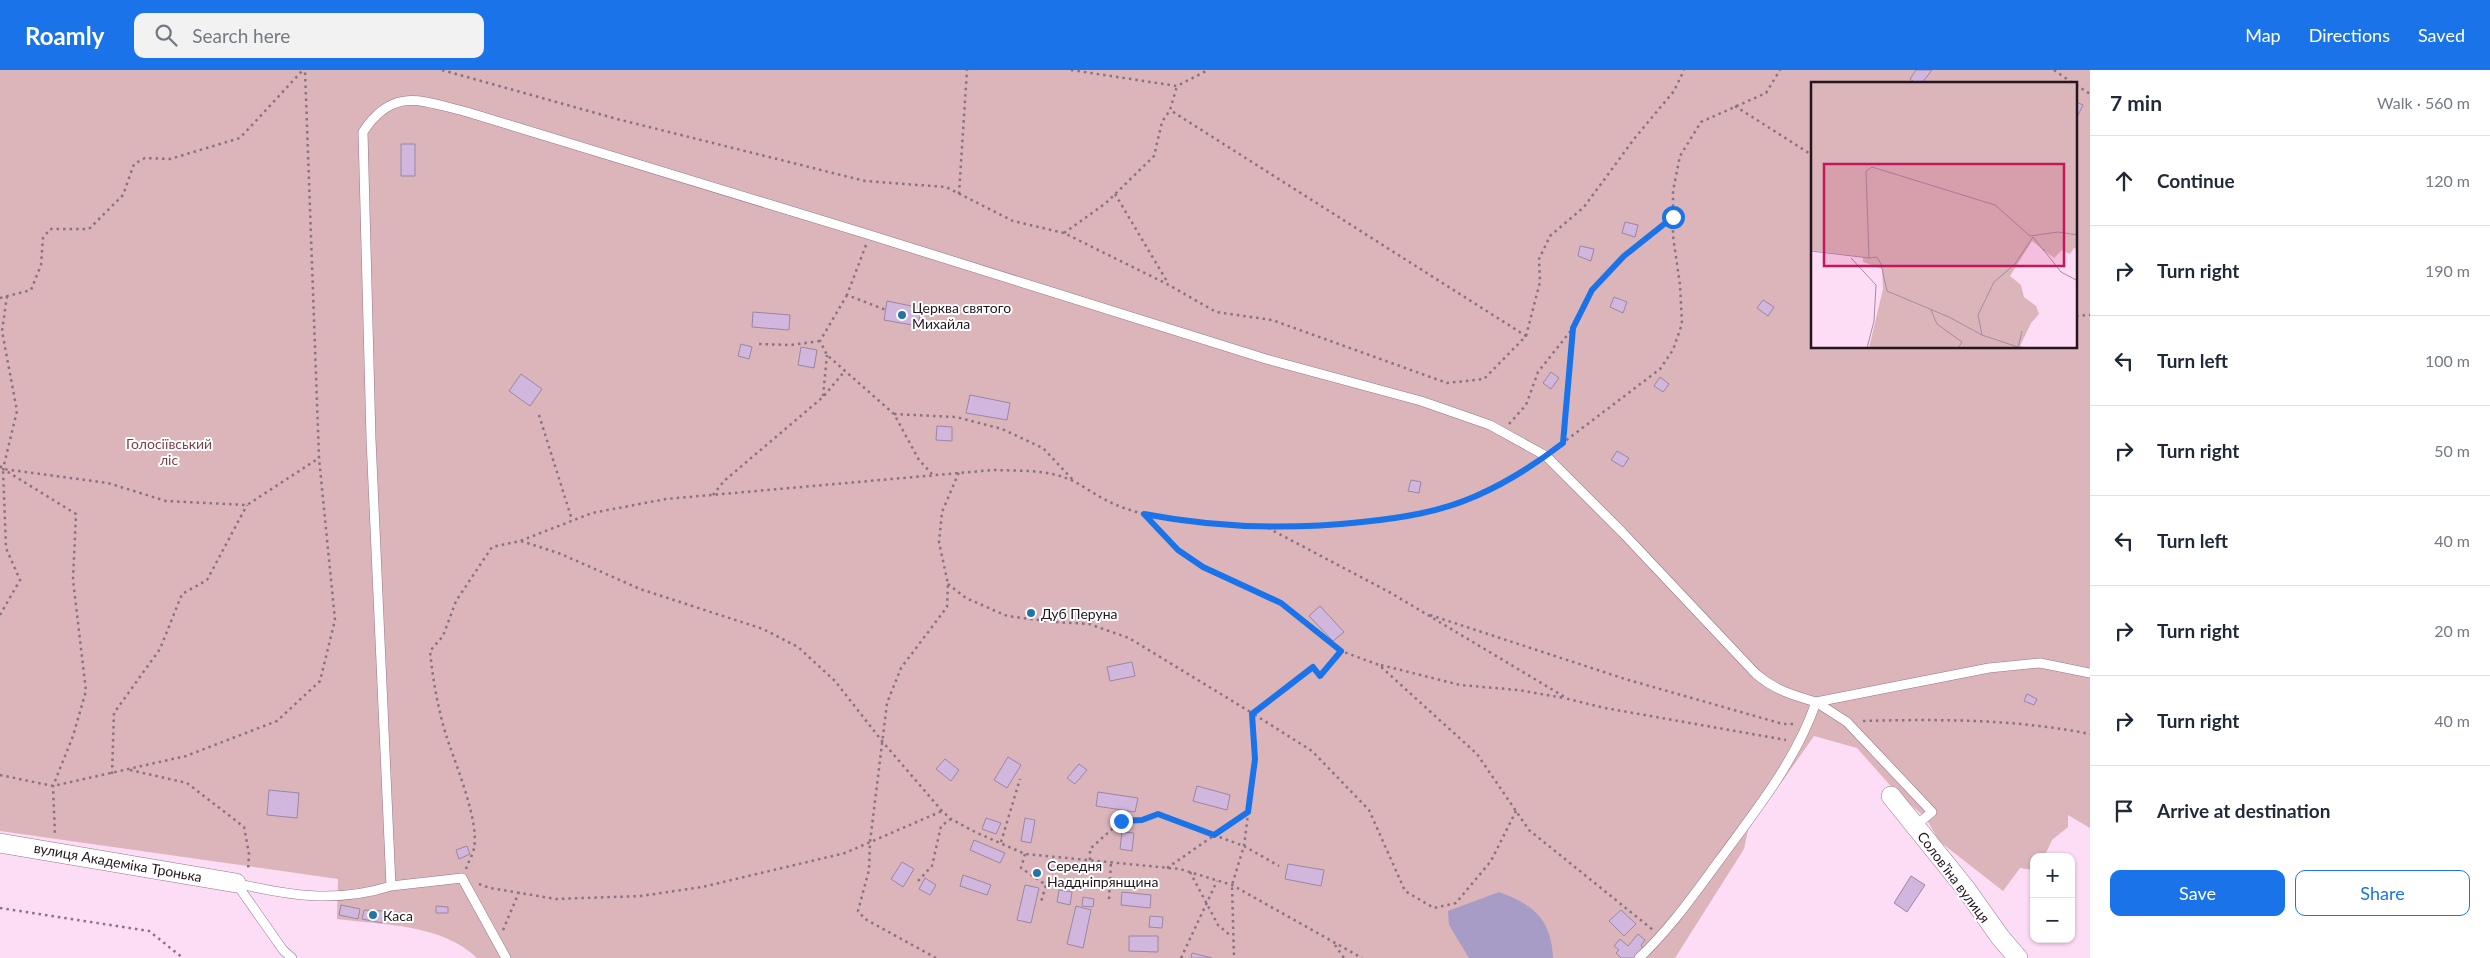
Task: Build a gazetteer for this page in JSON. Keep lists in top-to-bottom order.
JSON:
{
  "streets": {
    "street": ["вулиця Академіка Тронька", "Соловʼїна вулиця"]
  },
  "parks": ["Голосіївський ліс"],
  "places": [
    "Церква святого Михайла",
    "Дуб Перуна",
    "Середня Наддніпрянщина",
    "Каса"
  ],
  "page": {
    "header": "Roamly",
    "search": "Search here",
    "nav": ["Map", "Directions", "Saved"],
    "heading": ["7 min", "Walk · 560 m"],
    "list": [
      ["Continue", "120 m"],
      ["Turn right", "190 m"],
      ["Turn left", "100 m"],
      ["Turn right", "50 m"],
      ["Turn left", "40 m"],
      ["Turn right", "20 m"],
      ["Turn right", "40 m"],
      "Arrive at destination"
    ],
    "map_buttons": ["+", "−"],
    "buttons": ["Save", "Share"]
  }
}
